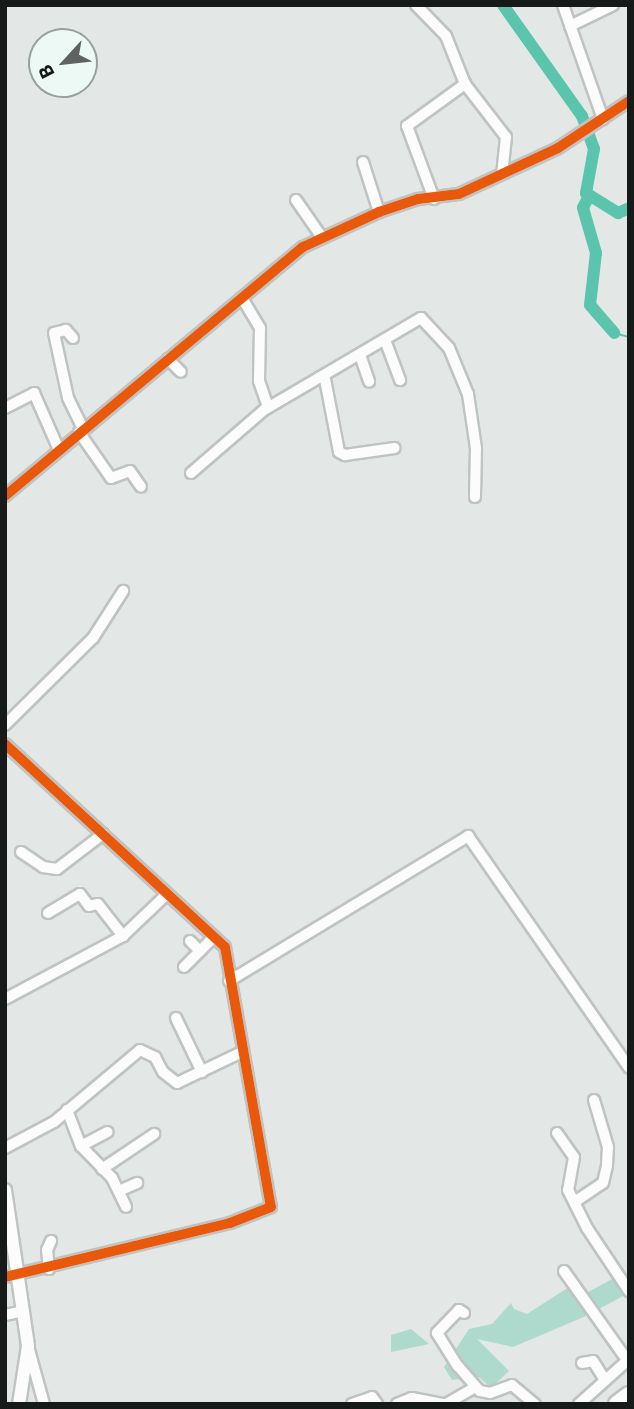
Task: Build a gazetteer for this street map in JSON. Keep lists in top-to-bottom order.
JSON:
{
  "north": "bottom left"
}
